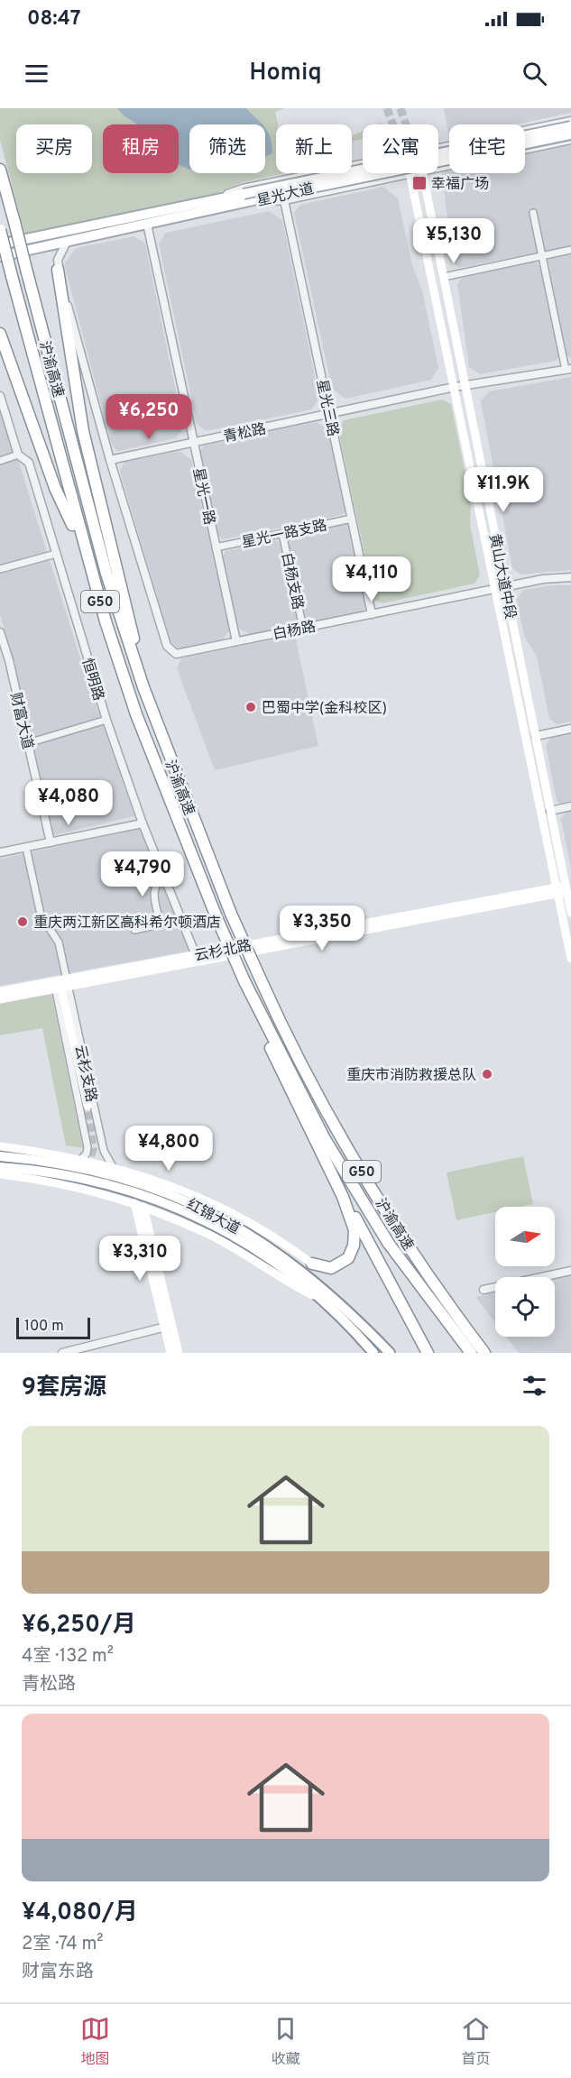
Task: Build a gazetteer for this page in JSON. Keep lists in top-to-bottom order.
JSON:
{
  "streets": {
    "highway": ["沪渝高速", "G50"],
    "main road": [
      "星光大道",
      "黄山大道中段",
      "云杉北路",
      "红锦大道"
    ],
    "street": [
      "星光三路",
      "青松路",
      "星光一路",
      "星光一路支路",
      "白杨支路",
      "白杨路",
      "恒明路",
      "财富大道",
      "云杉支路"
    ]
  },
  "crossings": [
    ["星光大道", "星光一路"],
    ["星光三路", "青松路"],
    ["星光三路", "星光一路支路"],
    ["星光三路", "白杨路"],
    ["青松路", "星光一路"],
    ["青松路", "黄山大道中段"],
    ["青松路", "白杨路"],
    ["星光一路", "星光一路支路"],
    ["星光一路", "白杨路"],
    ["星光一路支路", "白杨支路"],
    ["黄山大道中段", "白杨路"],
    ["黄山大道中段", "云杉北路"],
    ["白杨支路", "白杨路"],
    ["恒明路", "云杉北路"],
    ["云杉北路", "云杉支路"],
    ["云杉支路", "红锦大道"]
  ],
  "places": {
    "transit": ["幸福广场"],
    "other": ["巴蜀中学(金科校区)", "重庆两江新区高科希尔顿酒店", "重庆市消防救援总队"]
  },
  "scale_bar": "100 m",
  "north": "right",
  "page": {
    "status": "08:47",
    "header": "Homiq",
    "chip": [
      "买房",
      "租房",
      "筛选",
      "新上",
      "公寓",
      "住宅"
    ],
    "price": [
      "¥5,130",
      "¥6,250",
      "¥11.9K",
      "¥4,110",
      "¥4,080",
      "¥4,790",
      "¥3,350",
      "¥4,800",
      "¥3,310"
    ],
    "scale": "100 m",
    "heading": "9套房源",
    "list": [
      {
        "name": "¥6,250/月",
        "note": "4室 · 132 m² · 青松路"
      },
      {
        "name": "¥4,080/月",
        "note": "2室 · 74 m² · 财富东路"
      }
    ],
    "tabs": ["地图", "收藏", "首页"]
  }
}
